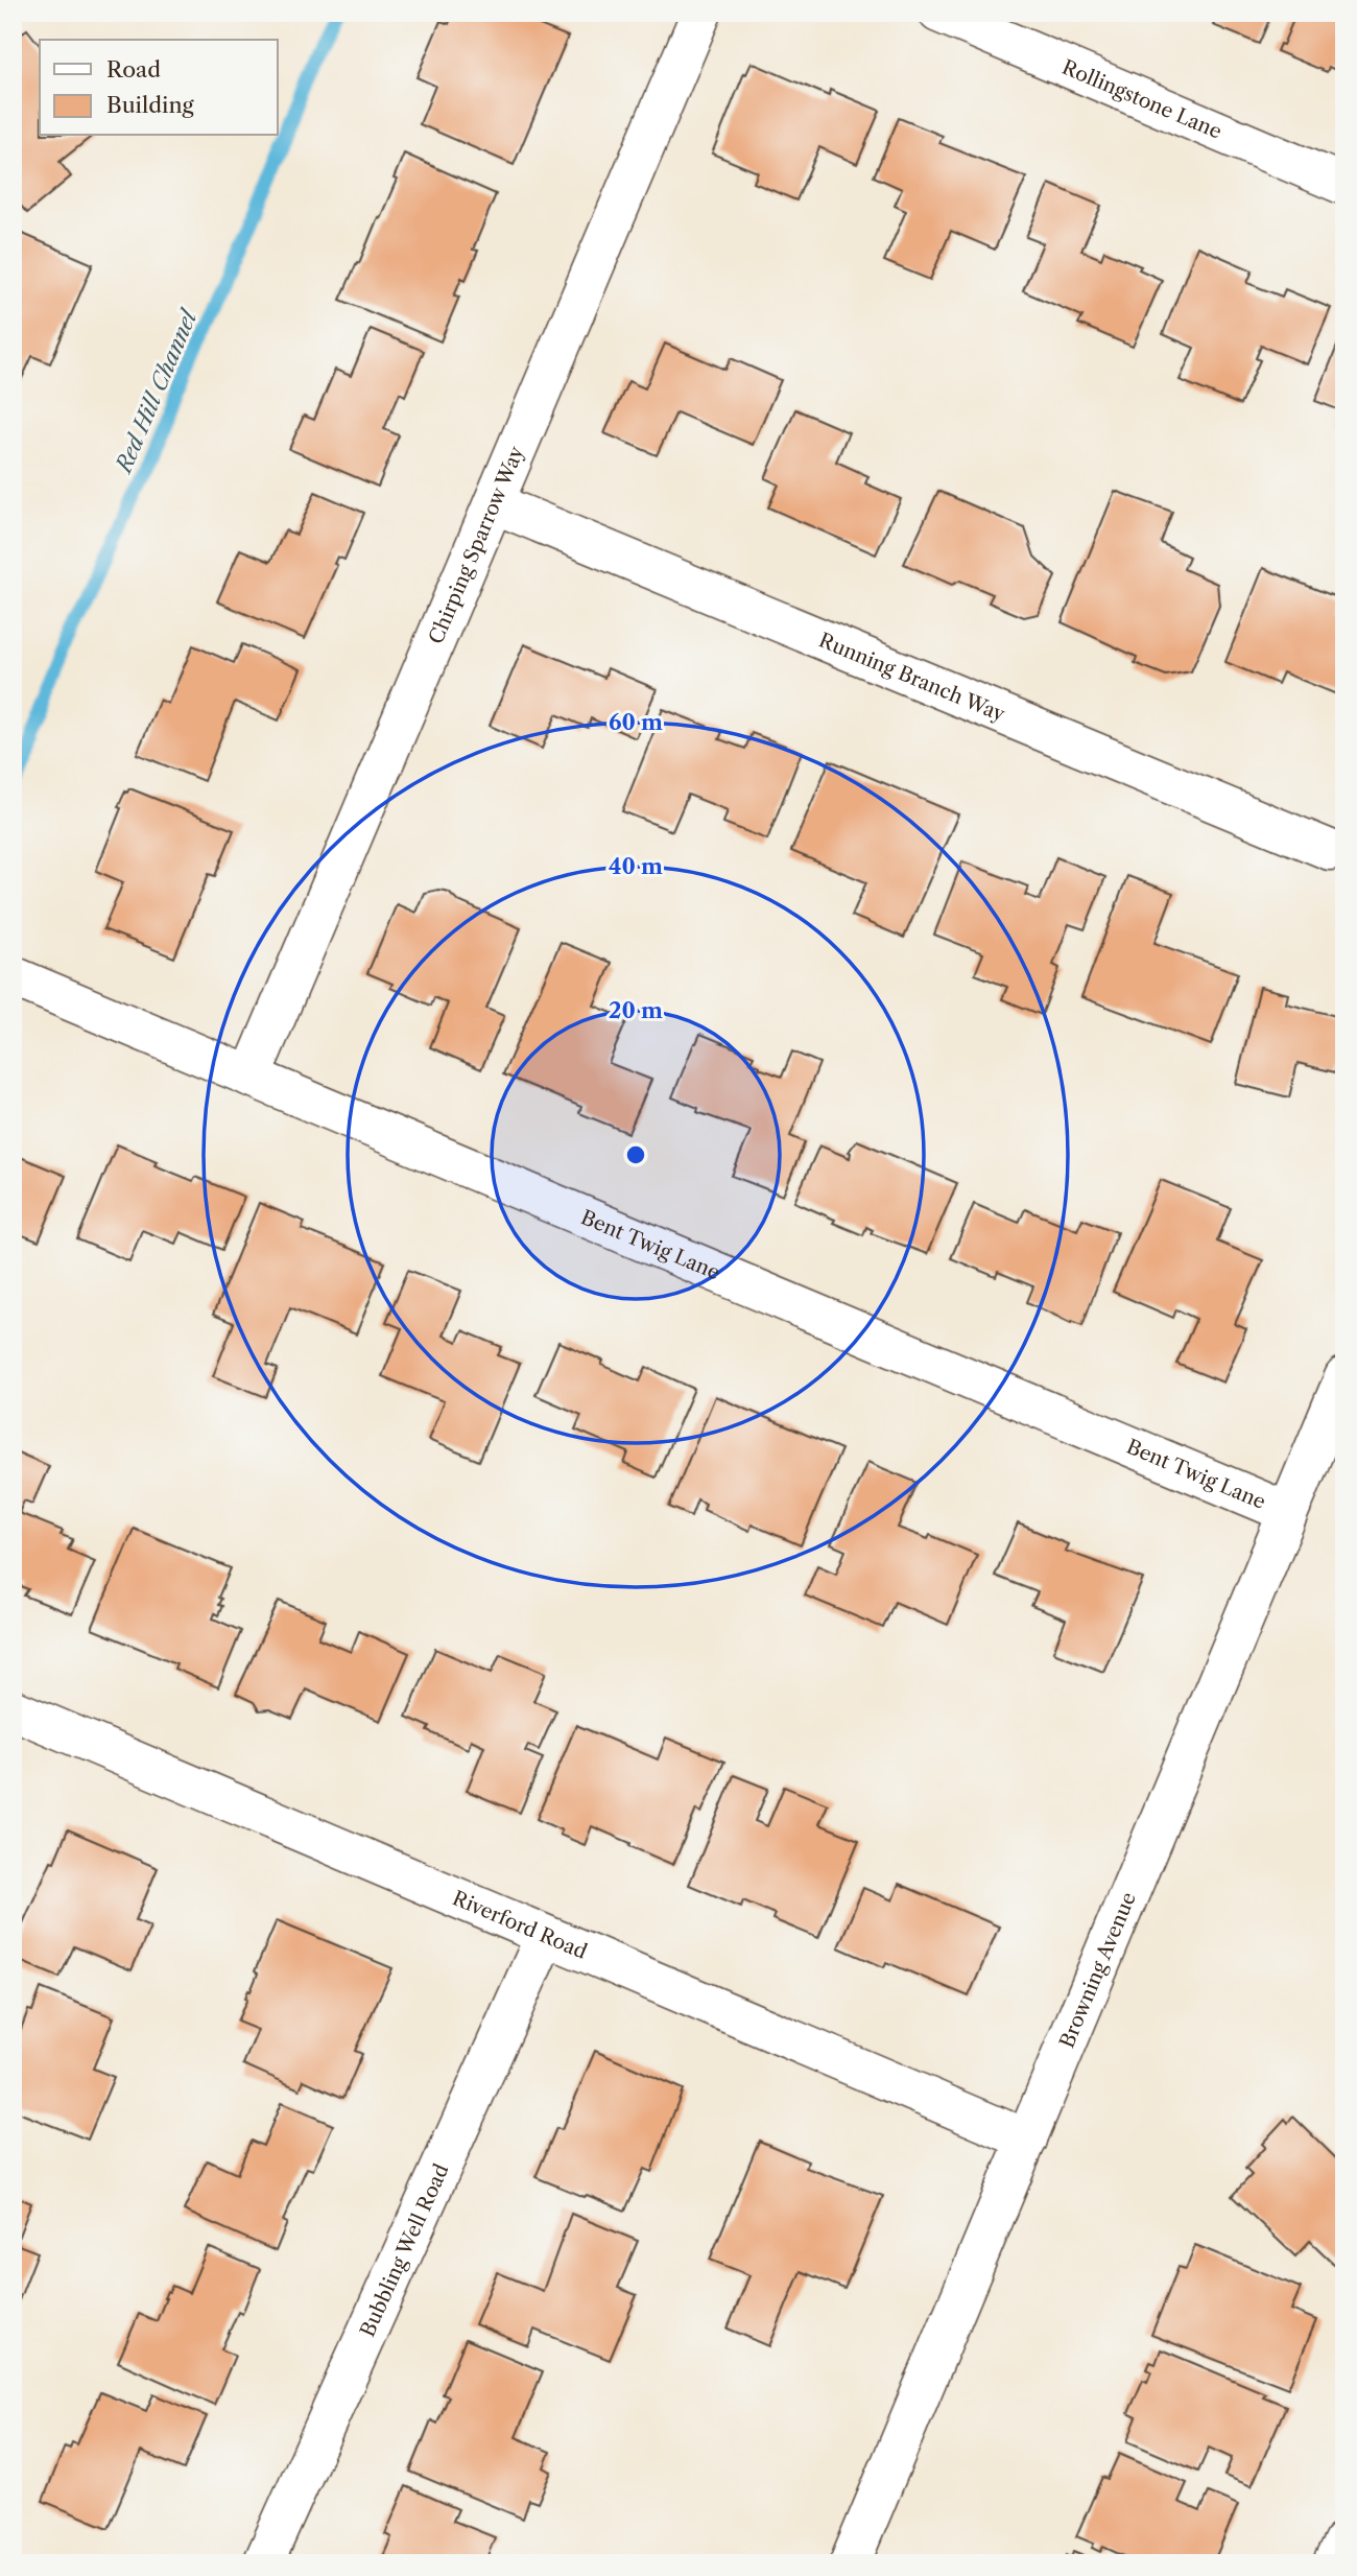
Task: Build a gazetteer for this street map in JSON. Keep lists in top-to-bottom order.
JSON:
{
  "streets": {
    "street": [
      "Rollingstone Lane",
      "Chirping Sparrow Way",
      "Running Branch Way",
      "Bent Twig Lane",
      "Riverford Road",
      "Browning Avenue",
      "Bubbling Well Road"
    ]
  },
  "crossings": [
    ["Chirping Sparrow Way", "Running Branch Way"],
    ["Chirping Sparrow Way", "Bent Twig Lane"],
    ["Bent Twig Lane", "Browning Avenue"],
    ["Riverford Road", "Browning Avenue"],
    ["Riverford Road", "Bubbling Well Road"]
  ],
  "water": ["Red Hill Channel"],
  "legend": ["Road", "Building"],
  "rings": ["60 m", "40 m", "20 m"]
}
